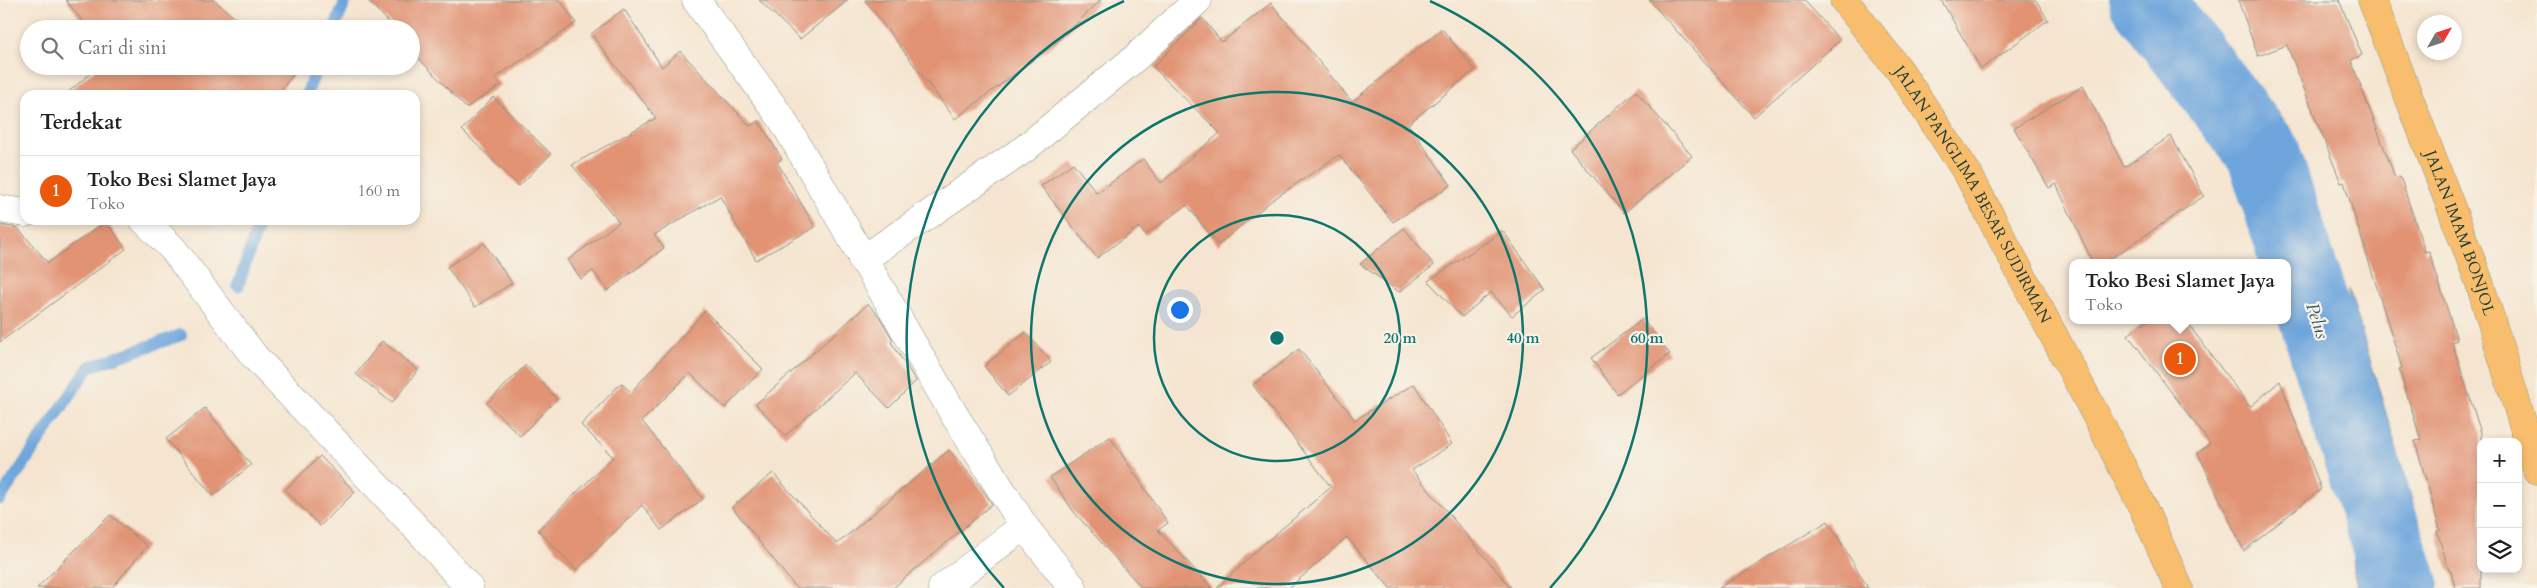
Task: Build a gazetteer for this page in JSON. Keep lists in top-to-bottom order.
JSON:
{
  "streets": {
    "main road": ["JALAN PANGLIMA BESAR SUDIRMAN", "JALAN IMAM BONJOL"]
  },
  "water": ["Pelus"],
  "north": "top right",
  "page": {
    "search": "Cari di sini",
    "heading": "Terdekat",
    "list": [
      {
        "mark": "1",
        "name": "Toko Besi Slamet Jaya",
        "note": "Toko",
        "value": "160 m"
      }
    ],
    "popup": ["Toko Besi Slamet Jaya", "Toko"],
    "pins": "1",
    "map_buttons": ["+", "−"]
  },
  "rings": ["20 m", "40 m", "60 m"]
}
